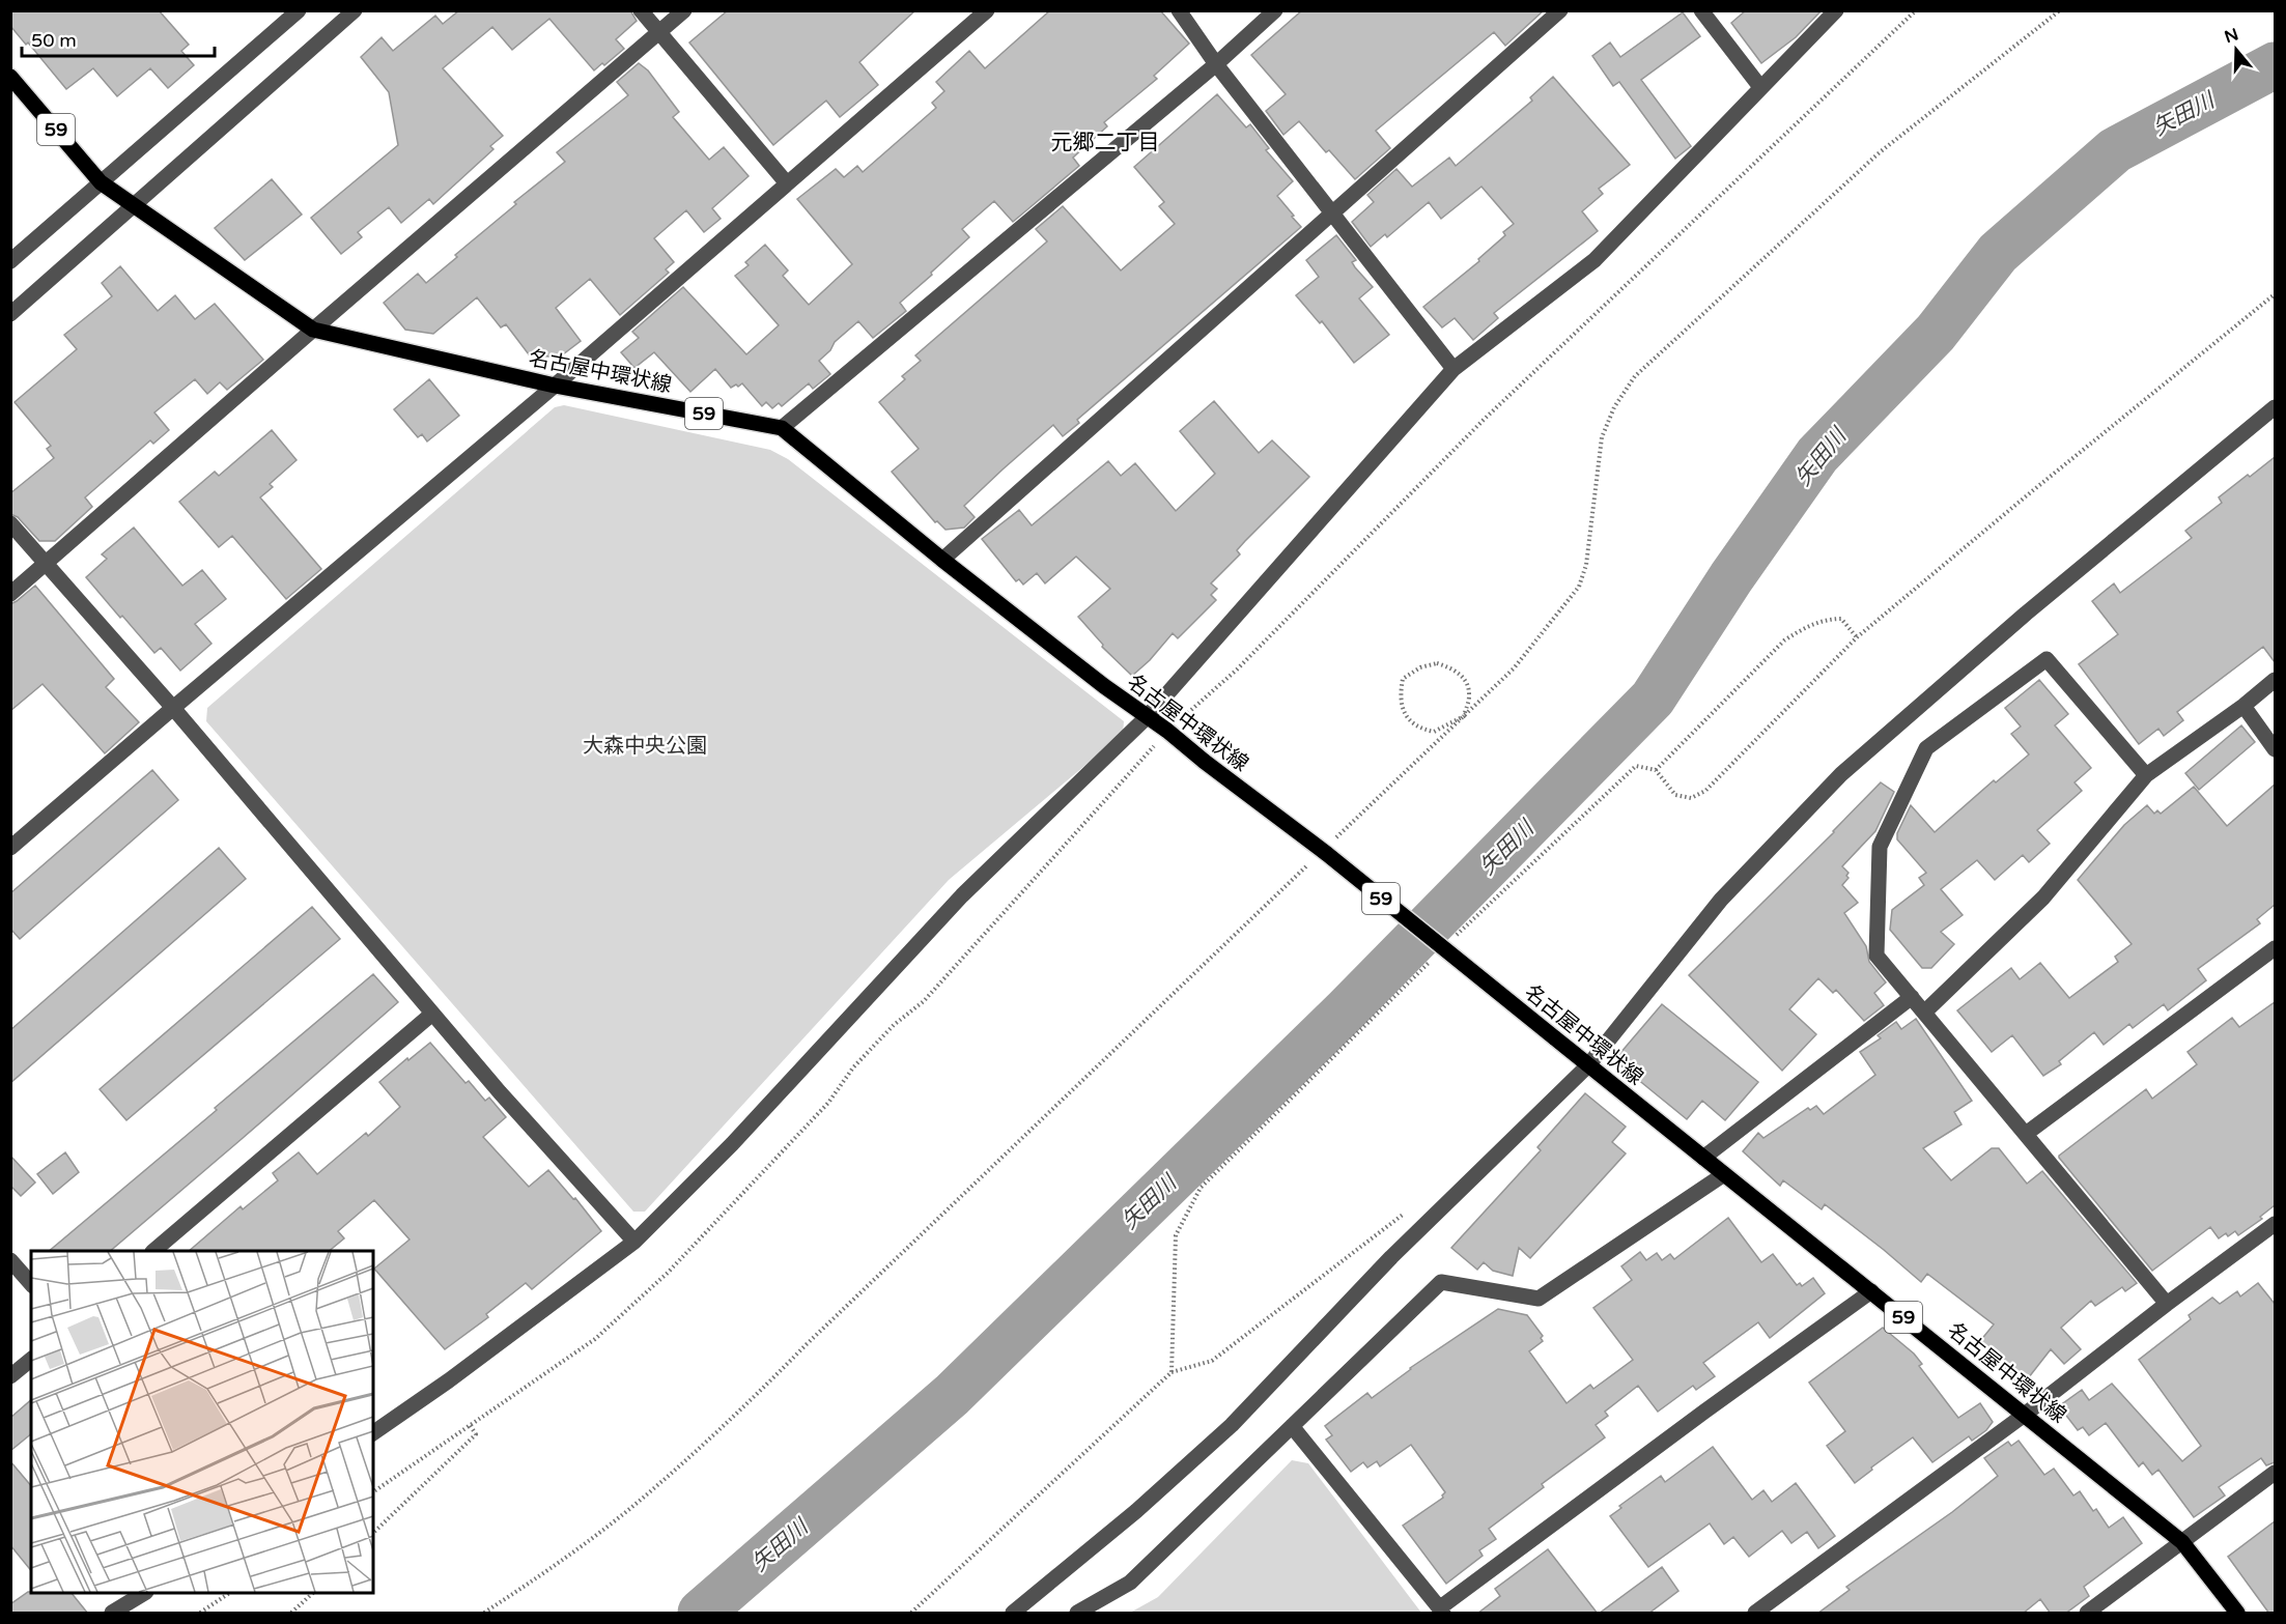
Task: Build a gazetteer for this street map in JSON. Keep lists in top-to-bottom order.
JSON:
{
  "streets": {
    "main road": ["59", "名古屋中環状線"]
  },
  "districts": ["元郷二丁目"],
  "water": ["矢田川"],
  "parks": ["大森中央公園"],
  "scale_bar": "50 m",
  "north": "top"
}
